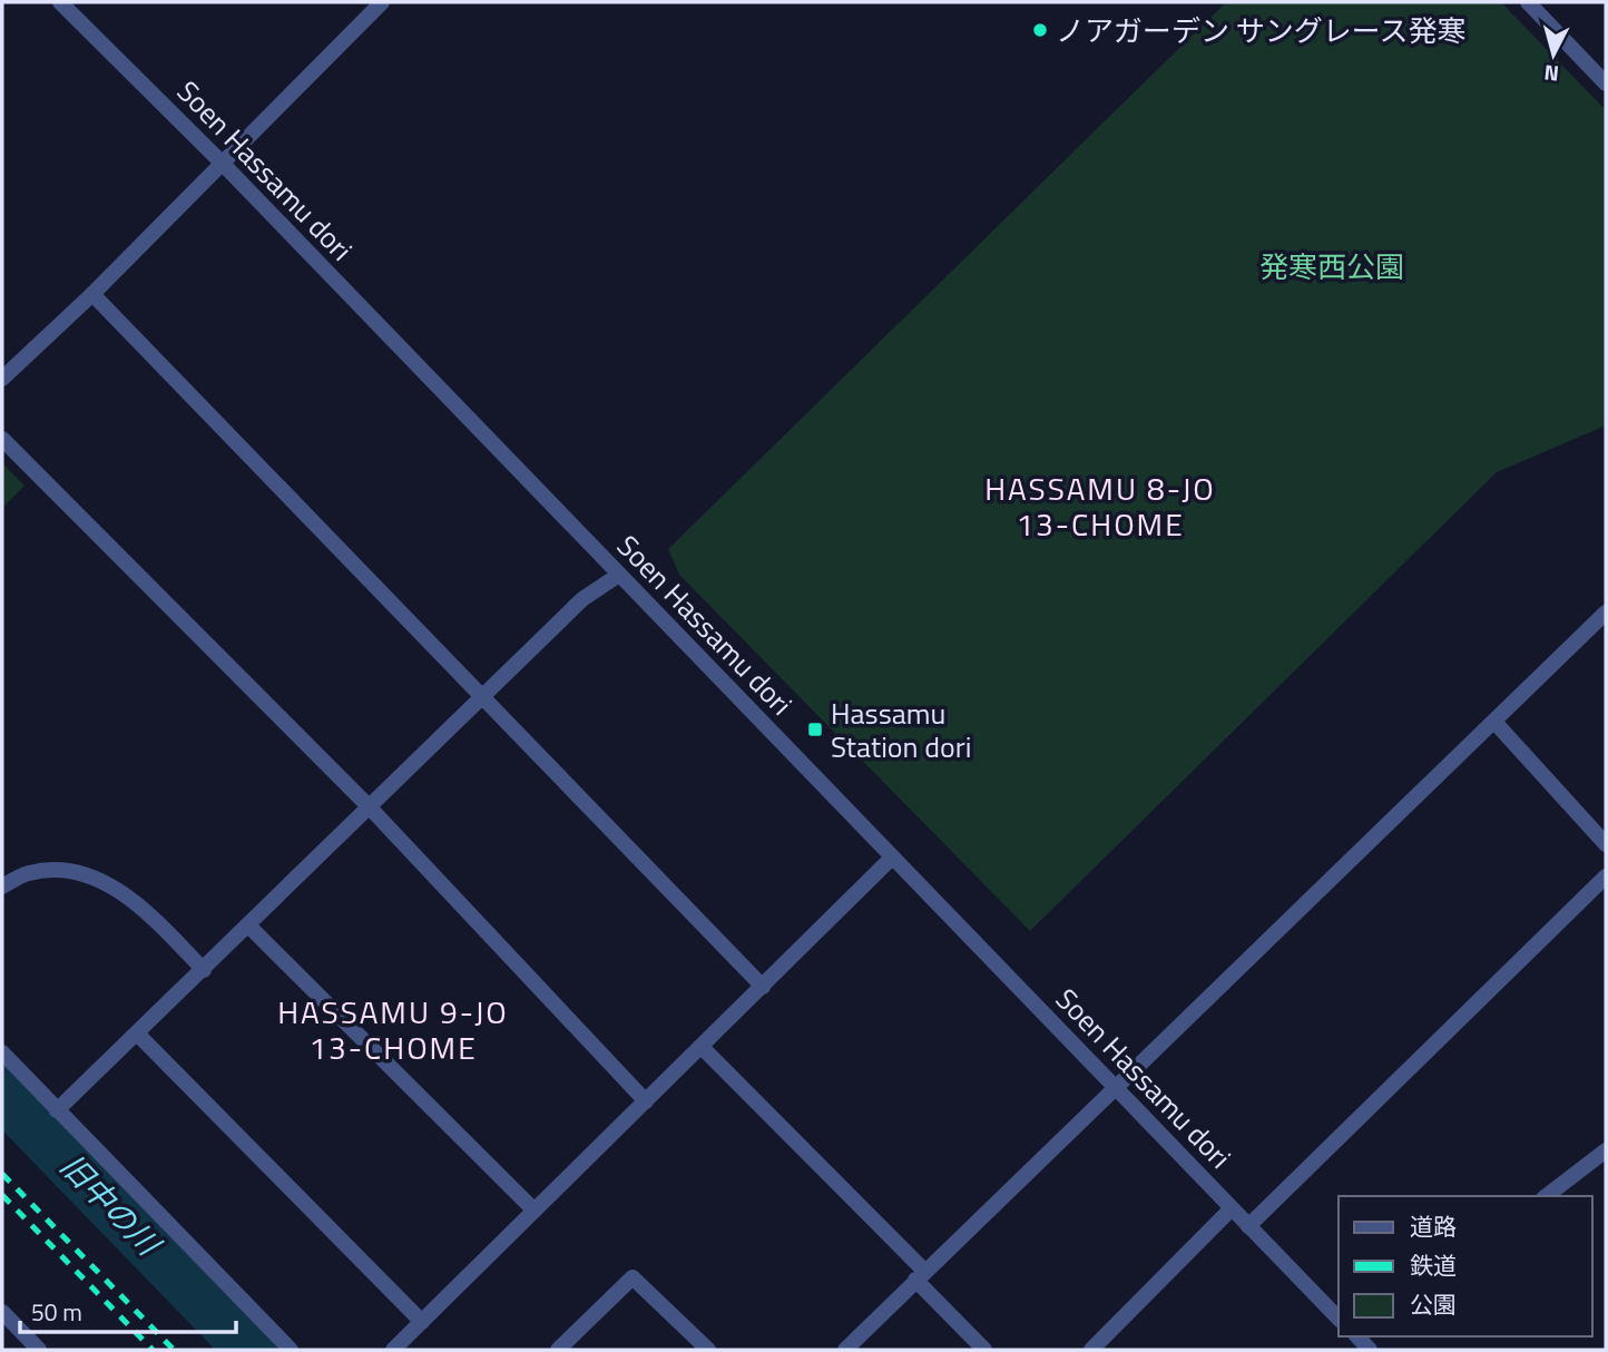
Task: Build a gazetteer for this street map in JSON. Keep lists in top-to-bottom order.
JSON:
{
  "streets": {
    "street": ["Soen Hassamu dori"]
  },
  "districts": ["HASSAMU 8-JO 13-CHOME", "HASSAMU 9-JO 13-CHOME"],
  "water": ["旧中の川"],
  "parks": ["発寒西公園"],
  "places": {
    "other": ["ノアガーデン サングレース発寒"],
    "transit": ["Hassamu Station dori"]
  },
  "legend": ["道路", "鉄道", "公園"],
  "scale_bar": "50 m",
  "north": "bottom"
}
